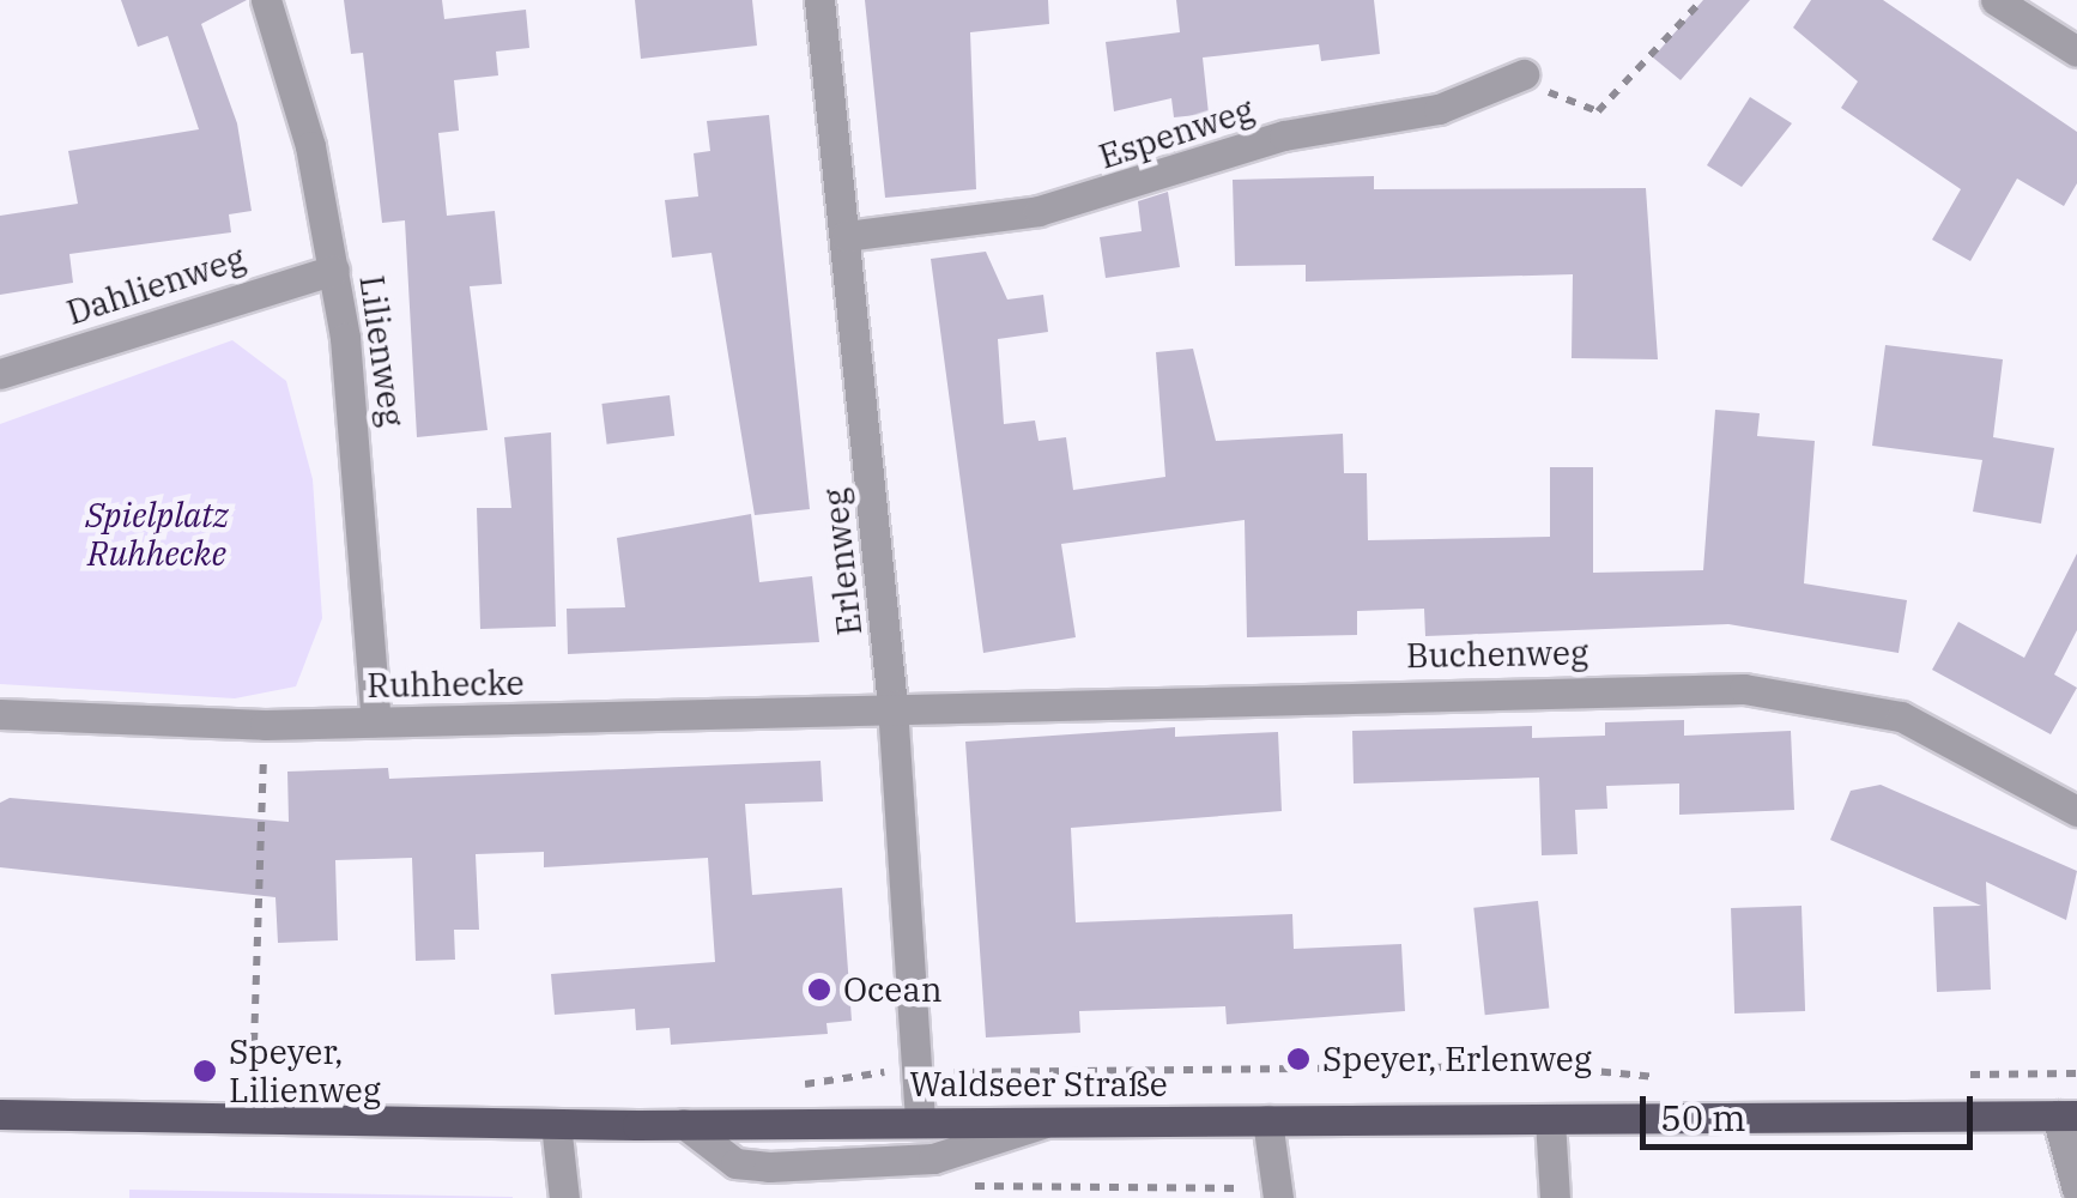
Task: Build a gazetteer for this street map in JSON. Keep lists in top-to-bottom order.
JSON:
{
  "streets": {
    "main road": ["Waldseer Straße"],
    "street": [
      "Espenweg",
      "Dahlienweg",
      "Lilienweg",
      "Erlenweg",
      "Buchenweg",
      "Ruhhecke"
    ]
  },
  "crossings": [
    ["Espenweg", "Erlenweg"],
    ["Dahlienweg", "Lilienweg"],
    ["Lilienweg", "Ruhhecke"],
    ["Erlenweg", "Buchenweg"],
    ["Erlenweg", "Ruhhecke"],
    ["Erlenweg", "Waldseer Straße"],
    ["Buchenweg", "Ruhhecke"]
  ],
  "parks": ["Spielplatz Ruhhecke"],
  "places": ["Ocean", "Speyer, Erlenweg", "Speyer, Lilienweg"],
  "scale_bar": "50 m"
}
